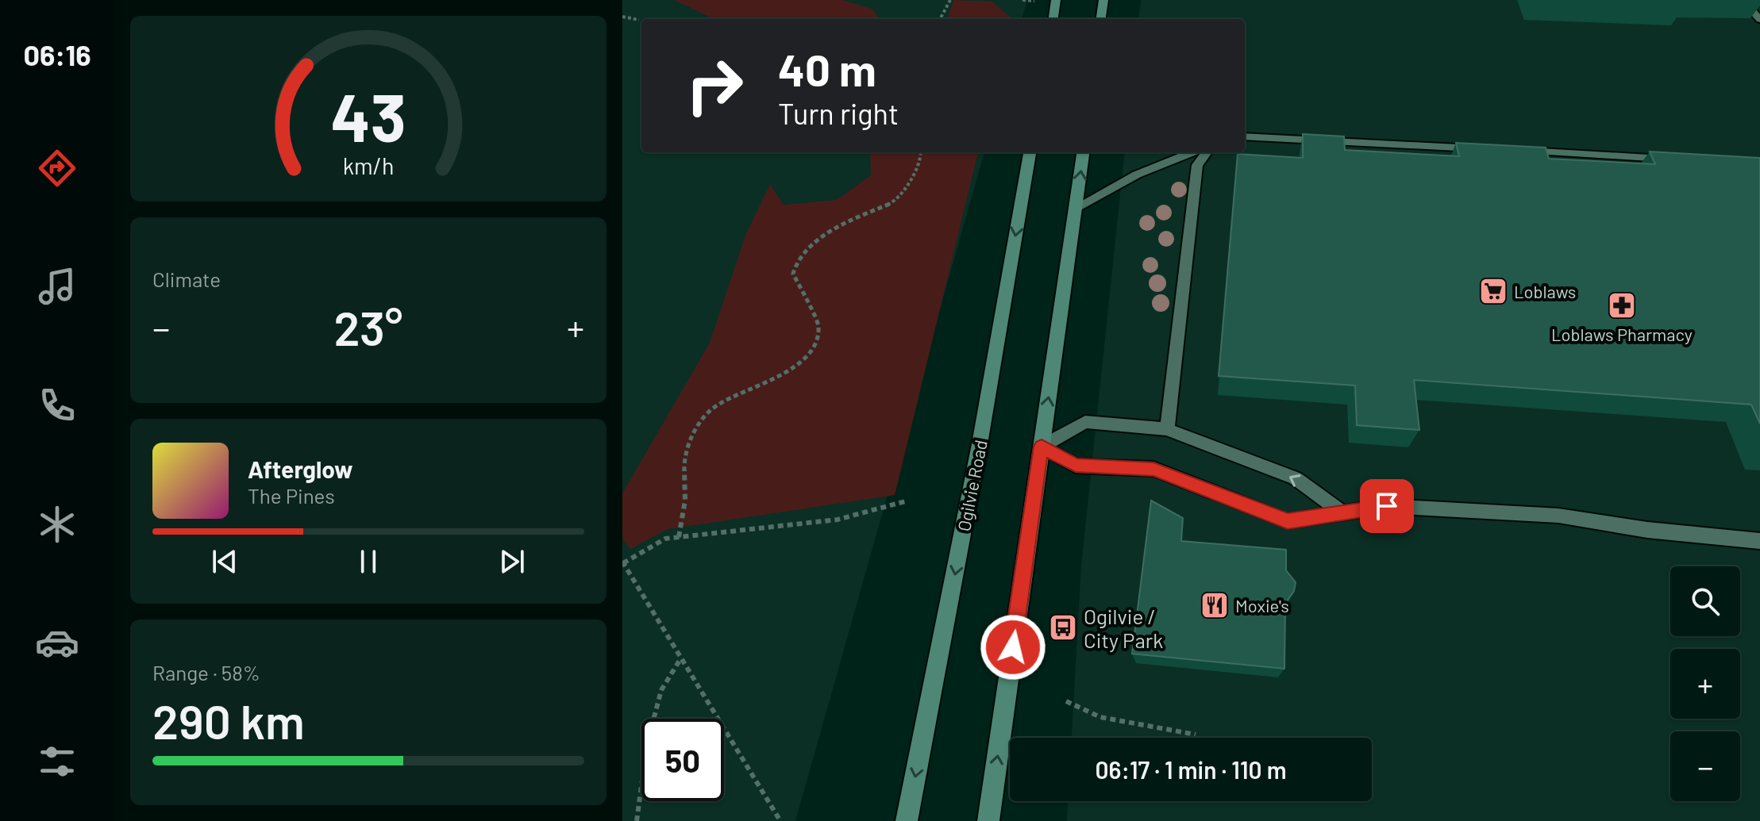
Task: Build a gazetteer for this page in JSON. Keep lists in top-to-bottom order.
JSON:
{
  "streets": {
    "main road": ["Ogilvie Road"]
  },
  "places": {
    "supermarket": ["Loblaws"],
    "pharmacy": ["Loblaws Pharmacy"],
    "restaurant": ["Moxie's"],
    "bus stop": ["Ogilvie / City Park"]
  },
  "page": {
    "tabs": "06:16",
    "turn": ["40 m", "Turn right"],
    "tile": [
      "Climate",
      ["Range · 58%", "290 km"]
    ],
    "heat": ["−", "23°", "+"],
    "song": ["Afterglow", "The Pines"],
    "map_buttons": ["+", "−"],
    "limit": "50",
    "trip": "06:17 · 1 min · 110 m",
    "gauge": ["43", "km/h"]
  }
}
